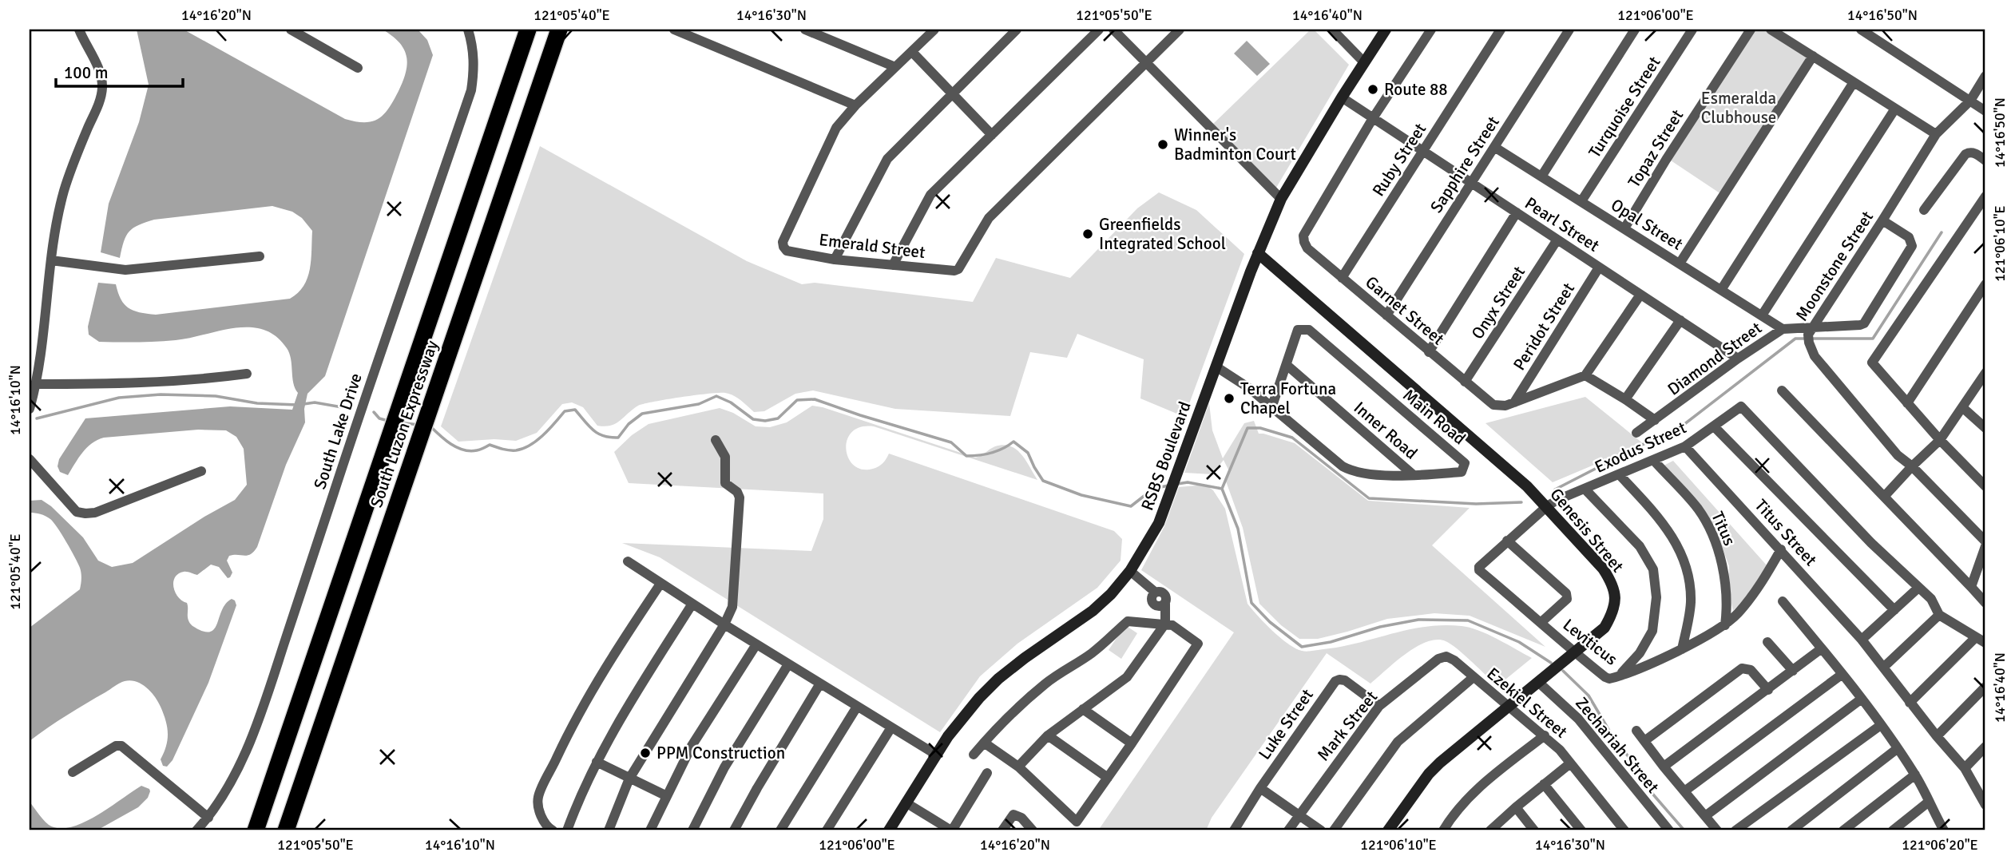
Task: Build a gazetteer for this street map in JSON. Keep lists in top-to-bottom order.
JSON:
{
  "streets": {
    "highway": ["South Luzon Expressway"],
    "street": [
      "Turquoise Street",
      "Topaz Street",
      "Ruby Street",
      "Sapphire Street",
      "Pearl Street",
      "Opal Street",
      "Emerald Street",
      "Moonstone Street",
      "Onyx Street",
      "Garnet Street",
      "Peridot Street",
      "Diamond Street",
      "Main Road",
      "Inner Road",
      "South Lake Drive",
      "Exodus Street",
      "RSBS Boulevard",
      "Titus",
      "Genesis Street",
      "Titus Street",
      "Leviticus",
      "Ezekiel Street",
      "Luke Street",
      "Mark Street",
      "Zechariah Street"
    ]
  },
  "crossings": [
    ["Turquoise Street", "Opal Street"],
    ["Topaz Street", "Opal Street"],
    ["Ruby Street", "Pearl Street"],
    ["Ruby Street", "Garnet Street"],
    ["Sapphire Street", "Pearl Street"],
    ["Sapphire Street", "Opal Street"],
    ["Sapphire Street", "Garnet Street"],
    ["Pearl Street", "Onyx Street"],
    ["Pearl Street", "Garnet Street"],
    ["Pearl Street", "Peridot Street"],
    ["Pearl Street", "Diamond Street"],
    ["Pearl Street", "RSBS Boulevard"],
    ["Opal Street", "Diamond Street"],
    ["Moonstone Street", "Diamond Street"],
    ["Onyx Street", "Garnet Street"],
    ["Garnet Street", "Peridot Street"],
    ["Main Road", "Inner Road"],
    ["Main Road", "RSBS Boulevard"],
    ["Exodus Street", "Titus"],
    ["Exodus Street", "Genesis Street"],
    ["Exodus Street", "Titus Street"],
    ["Exodus Street", "Leviticus"],
    ["RSBS Boulevard", "Genesis Street"],
    ["Titus", "Leviticus"],
    ["Genesis Street", "Leviticus"],
    ["Genesis Street", "Ezekiel Street"],
    ["Genesis Street", "Zechariah Street"],
    ["Titus Street", "Leviticus"],
    ["Ezekiel Street", "Mark Street"],
    ["Luke Street", "Mark Street"]
  ],
  "parks": ["Esmeralda Clubhouse"],
  "places": [
    "Route 88",
    "Winner's Badminton Court",
    "Greenfields Integrated School",
    "Terra Fortuna Chapel",
    "PPM Construction"
  ],
  "scale_bar": "100 m",
  "coordinates": [
    "14°16'20\"N",
    "121°05'40\"E",
    "14°16'30\"N",
    "121°05'50\"E",
    "14°16'40\"N",
    "121°06'00\"E",
    "14°16'50\"N",
    "121°06'10\"E",
    "14°16'10\"N",
    "121°06'20\"E"
  ]
}
